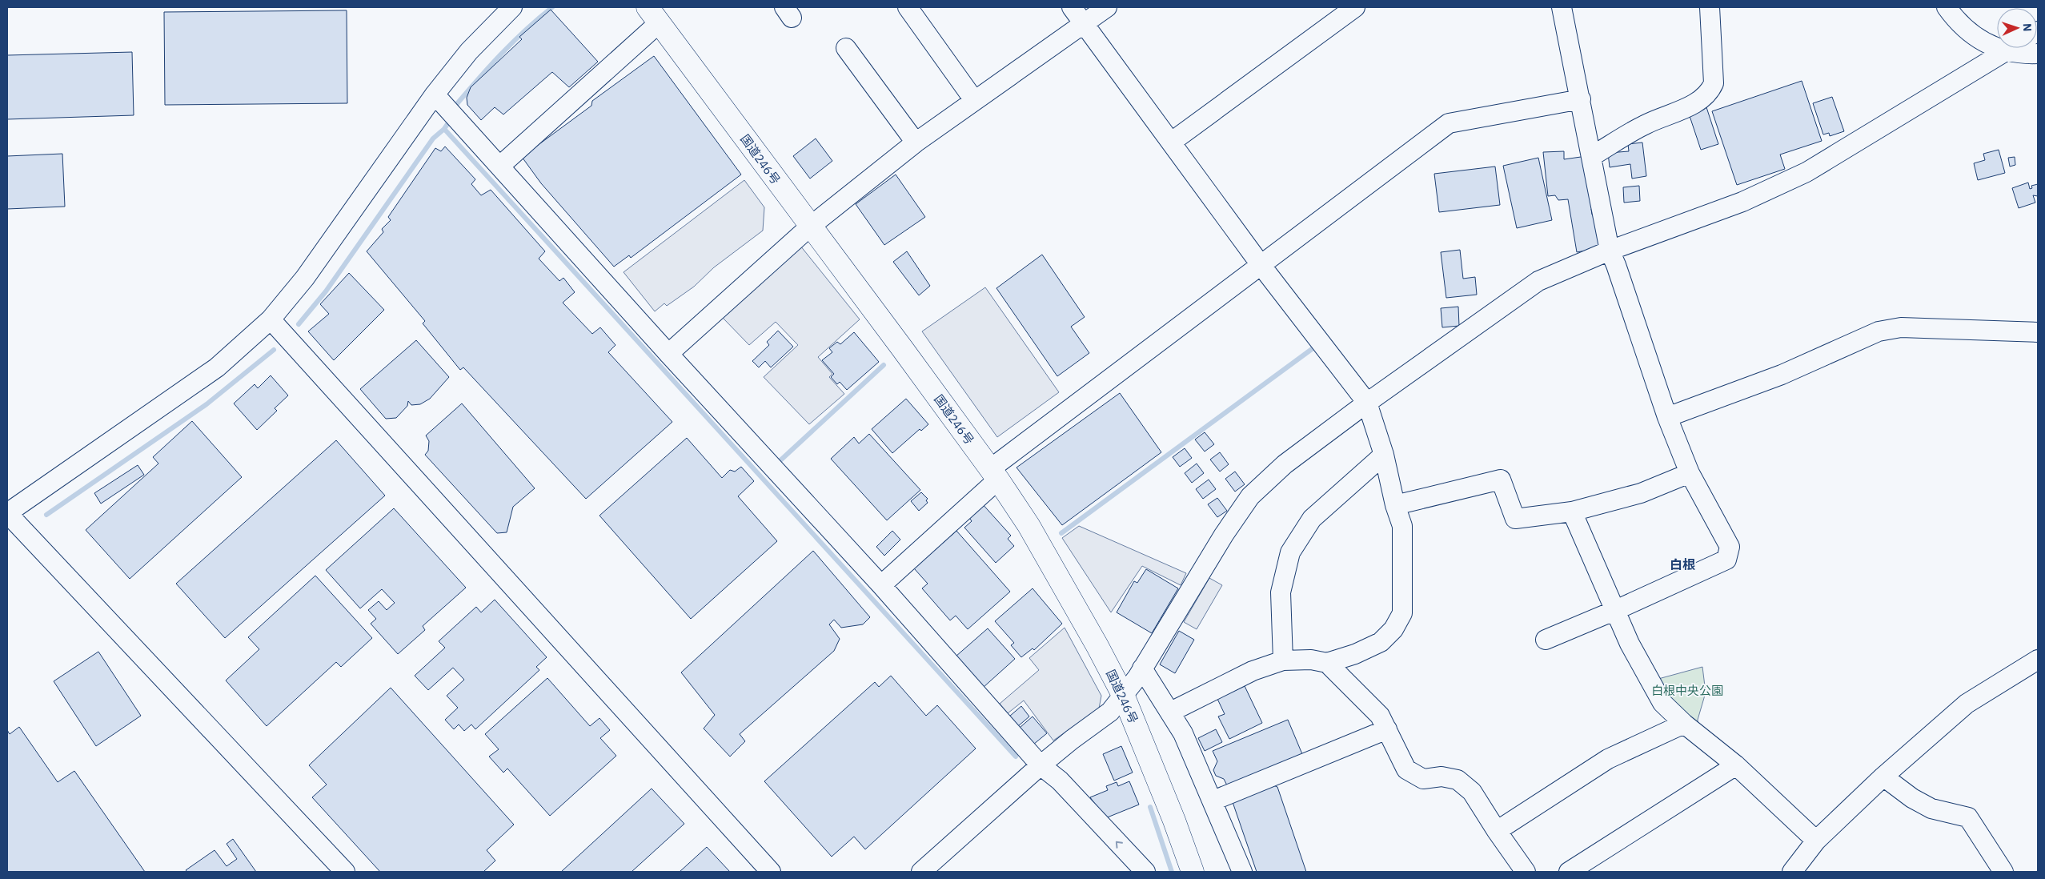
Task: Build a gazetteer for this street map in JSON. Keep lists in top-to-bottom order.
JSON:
{
  "streets": {
    "highway": ["国道246号"]
  },
  "districts": ["白根"],
  "parks": ["白根中央公園"],
  "north": "right"
}
